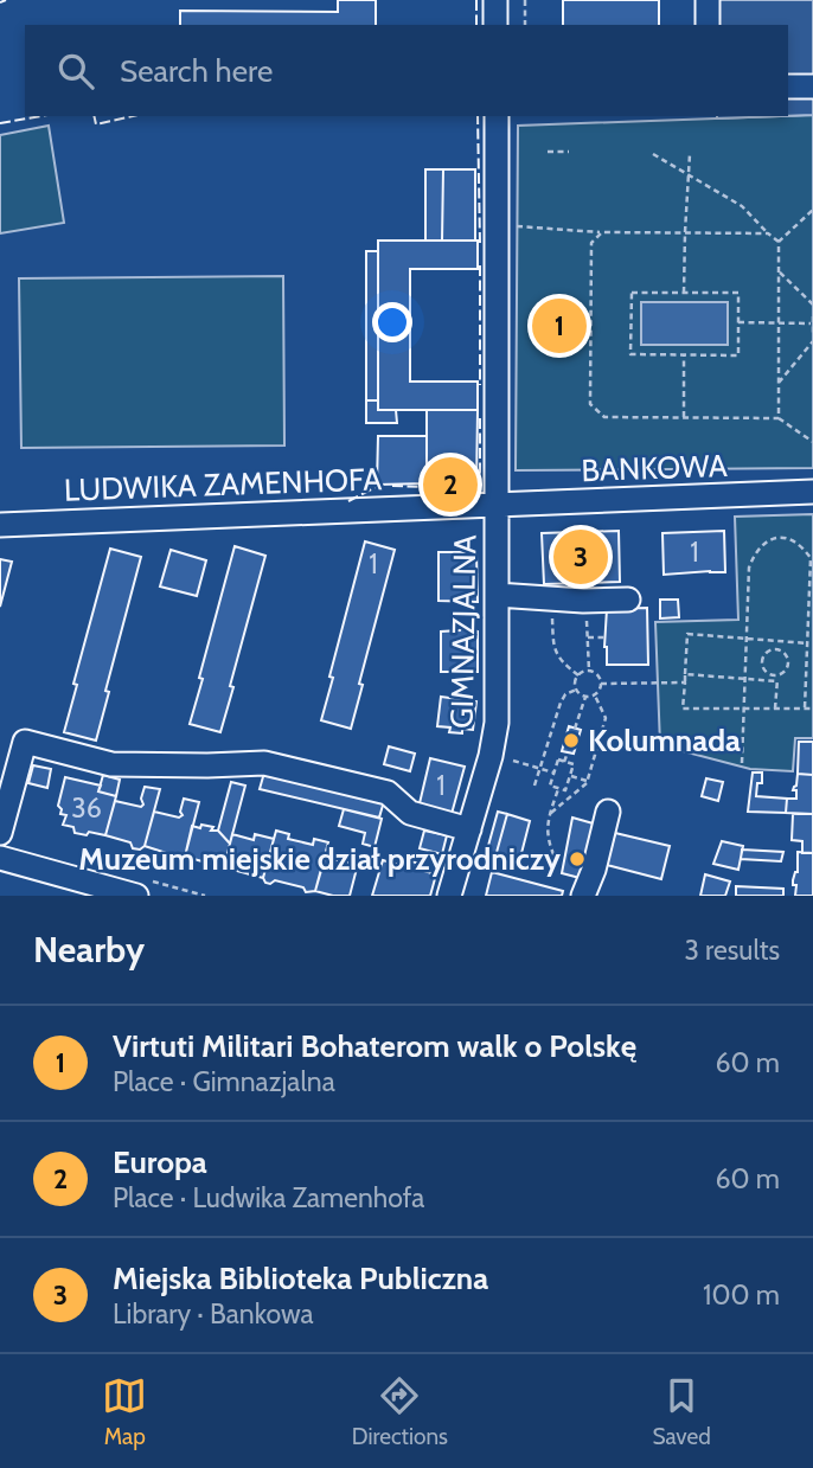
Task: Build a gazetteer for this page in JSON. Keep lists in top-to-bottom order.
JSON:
{
  "streets": {
    "street": ["BANKOWA", "LUDWIKA ZAMENHOFA", "GIMNAZJALNA"]
  },
  "crossings": [
    ["BANKOWA", "LUDWIKA ZAMENHOFA"],
    ["BANKOWA", "GIMNAZJALNA"],
    ["LUDWIKA ZAMENHOFA", "GIMNAZJALNA"]
  ],
  "places": ["Kolumnada", "Muzeum miejskie dział przyrodniczy"],
  "house_numbers": [
    "1",
    "1",
    "1",
    "36"
  ],
  "page": {
    "search": "Search here",
    "pins": ["1", "2", "3"],
    "heading": ["Nearby", "3 results"],
    "list": [
      {
        "mark": "1",
        "name": "Virtuti Militari Bohaterom walk o Polskę",
        "note": "Place · Gimnazjalna",
        "value": "60 m"
      },
      {
        "mark": "2",
        "name": "Europa",
        "note": "Place · Ludwika Zamenhofa",
        "value": "60 m"
      },
      {
        "mark": "3",
        "name": "Miejska Biblioteka Publiczna",
        "note": "Library · Bankowa",
        "value": "100 m"
      }
    ],
    "nav": ["Map", "Directions", "Saved"]
  }
}
